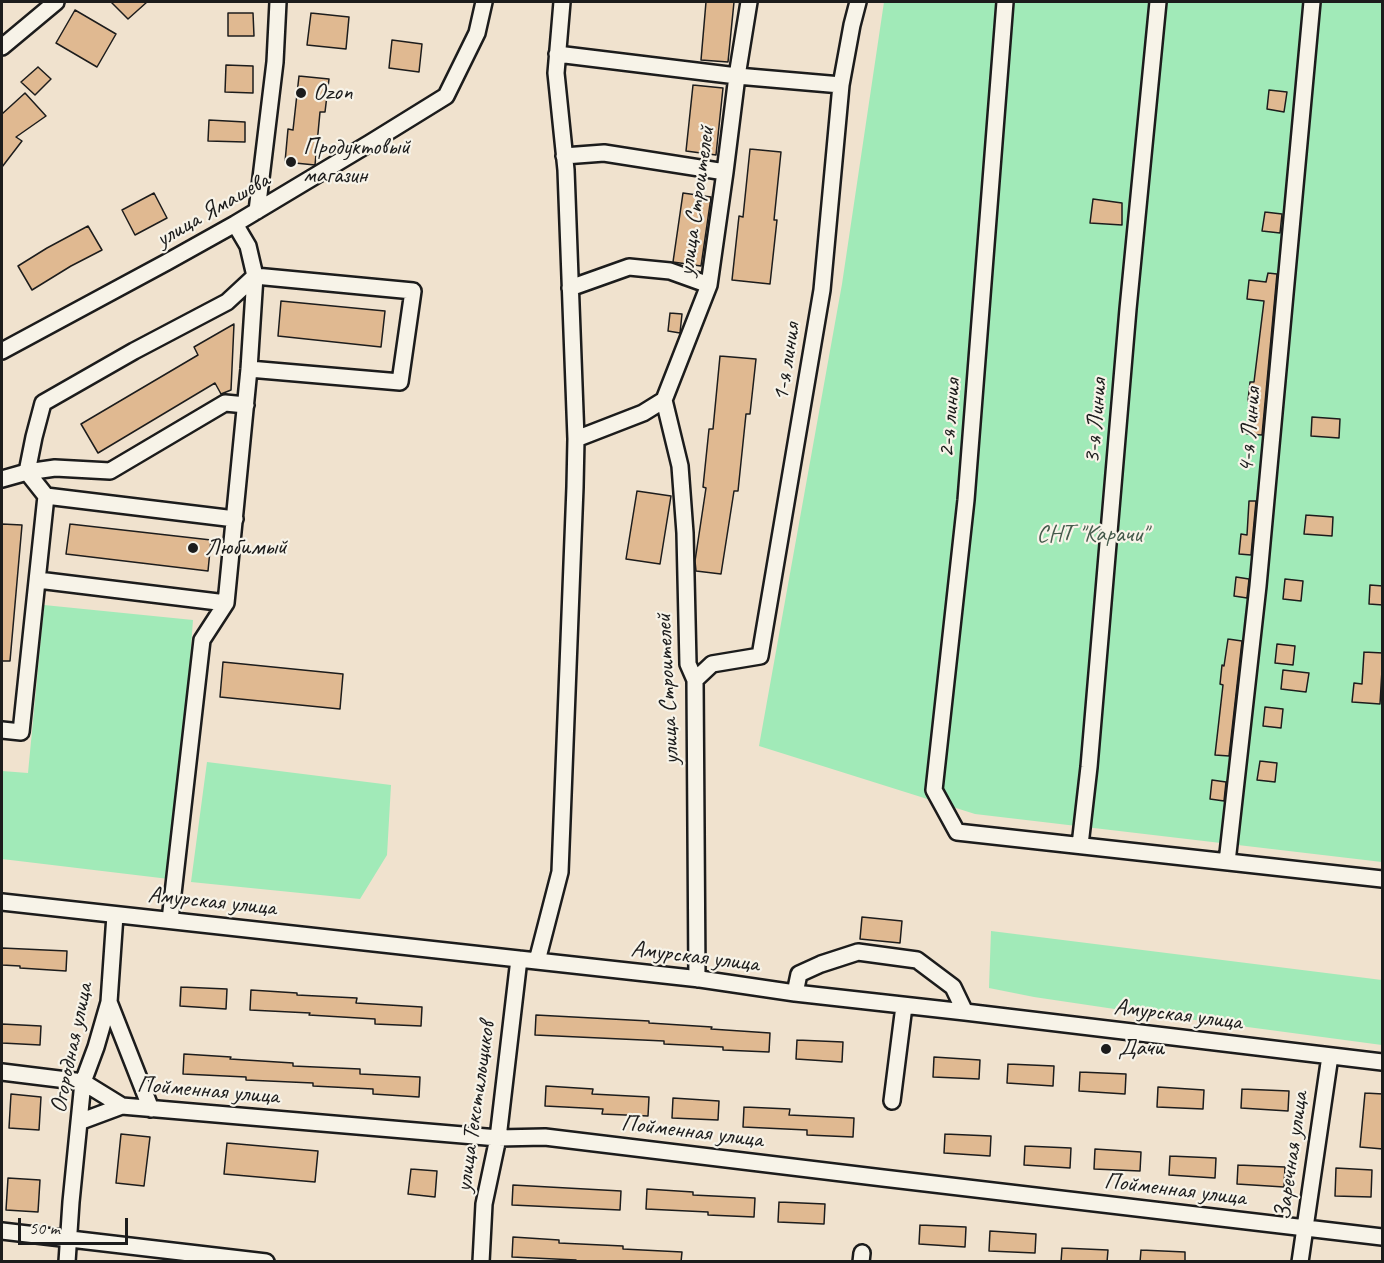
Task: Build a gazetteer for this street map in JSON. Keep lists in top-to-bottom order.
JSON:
{
  "streets": {
    "street": [
      "улица Строителей",
      "улица Ямашева",
      "1-я линия",
      "2-я линия",
      "3-я Линия",
      "4-я Линия",
      "Амурская улица",
      "Огородная улица",
      "Пойменная улица",
      "улица Текстильщиков",
      "Заречная улица"
    ]
  },
  "crossings": [
    ["улица Строителей", "1-я линия"],
    ["улица Строителей", "Амурская улица"],
    ["2-я линия", "3-я Линия"],
    ["Амурская улица", "Огородная улица"],
    ["Амурская улица", "улица Текстильщиков"],
    ["Амурская улица", "Заречная улица"],
    ["Огородная улица", "Пойменная улица"],
    ["Пойменная улица", "улица Текстильщиков"],
    ["Пойменная улица", "Заречная улица"]
  ],
  "parks": ["СНТ \"Карачи\""],
  "places": [
    "Ozon",
    "Продуктовый магазин",
    "Любимый",
    "Дачи"
  ],
  "scale_bar": "50 m"
}
